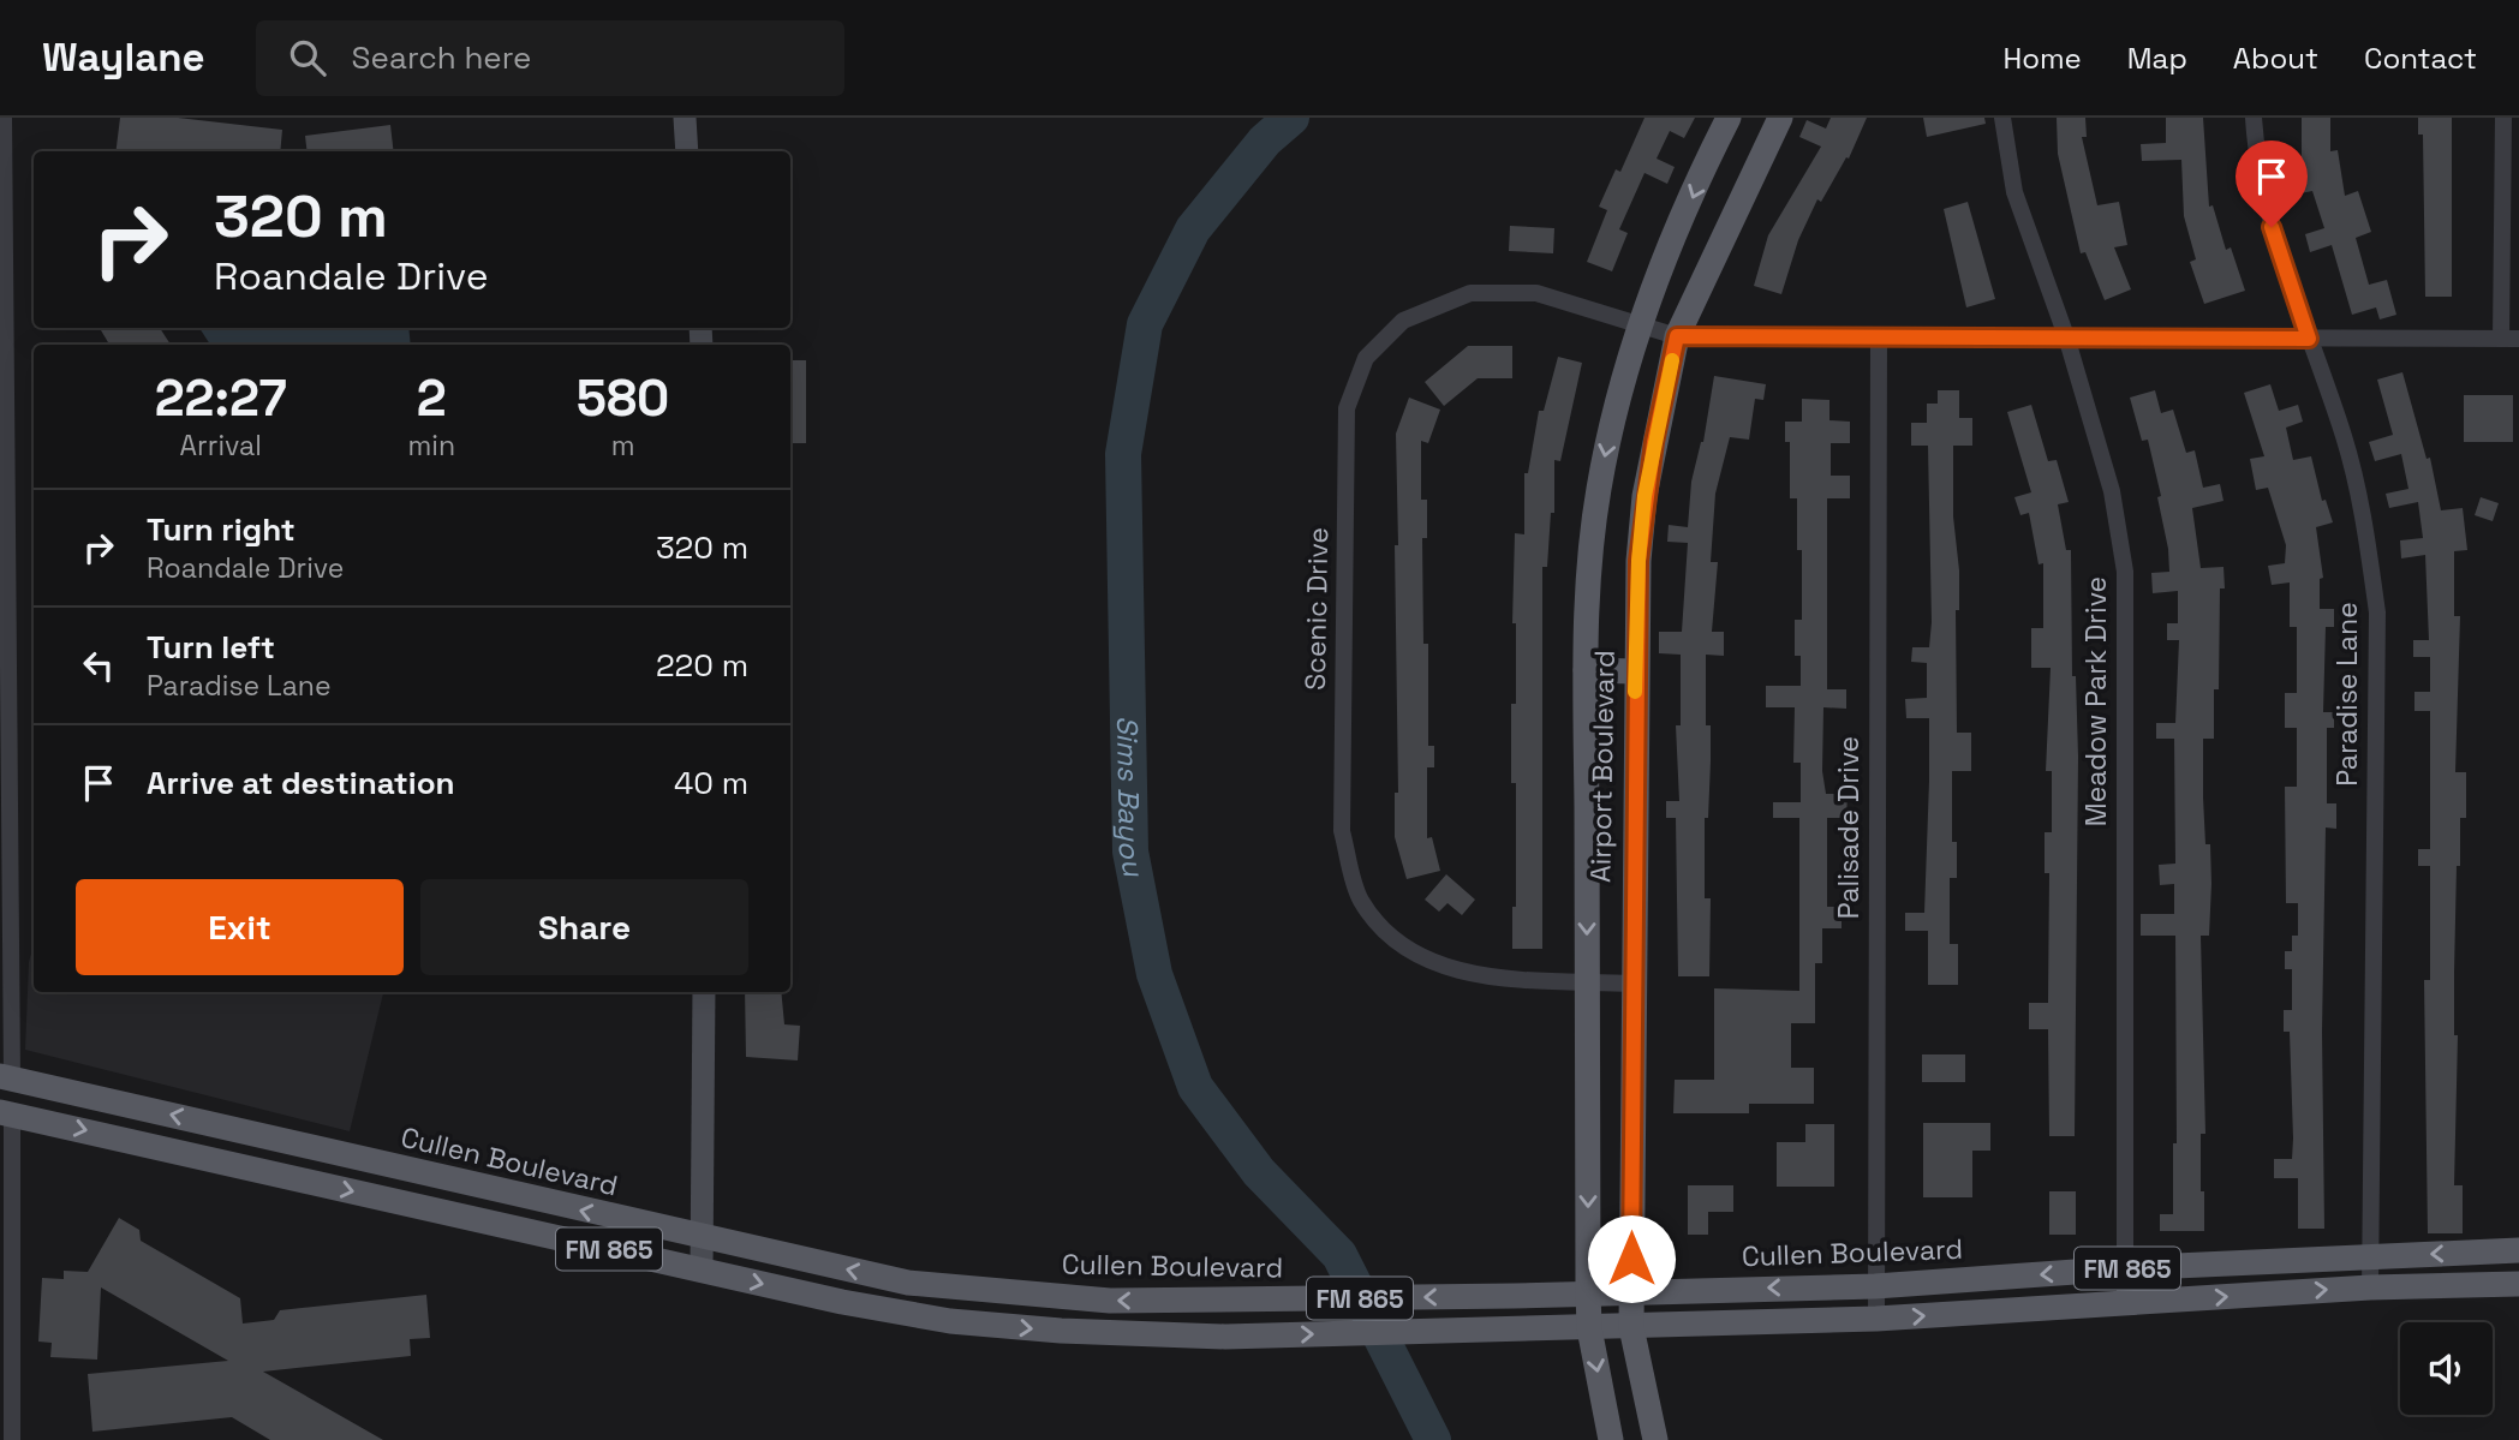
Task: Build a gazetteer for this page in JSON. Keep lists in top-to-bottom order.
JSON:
{
  "streets": {
    "main road": ["Airport Boulevard", "Cullen Boulevard", "FM 865"],
    "street": [
      "Scenic Drive",
      "Paradise Lane",
      "Meadow Park Drive",
      "Palisade Drive"
    ]
  },
  "crossings": [
    ["Scenic Drive", "Paradise Lane"],
    ["Scenic Drive", "Meadow Park Drive"],
    ["Scenic Drive", "Airport Boulevard"],
    ["Scenic Drive", "Palisade Drive"],
    ["Paradise Lane", "Cullen Boulevard"],
    ["Paradise Lane", "FM 865"],
    ["Meadow Park Drive", "Cullen Boulevard"],
    ["Meadow Park Drive", "FM 865"],
    ["Airport Boulevard", "Cullen Boulevard"],
    ["Airport Boulevard", "FM 865"],
    ["Palisade Drive", "Cullen Boulevard"],
    ["Palisade Drive", "FM 865"]
  ],
  "water": ["Sims Bayou"],
  "page": {
    "header": "Waylane",
    "search": "Search here",
    "nav": [
      "Home",
      "Map",
      "About",
      "Contact"
    ],
    "turn": ["320 m", "Roandale Drive"],
    "eta": [
      "22:27",
      "Arrival",
      "2",
      "min",
      "580",
      "m"
    ],
    "list": [
      {
        "name": "Turn right",
        "note": "Roandale Drive",
        "value": "320 m"
      },
      {
        "name": "Turn left",
        "note": "Paradise Lane",
        "value": "220 m"
      },
      {
        "name": "Arrive at destination",
        "value": "40 m"
      }
    ],
    "buttons": ["Exit", "Share"]
  }
}
